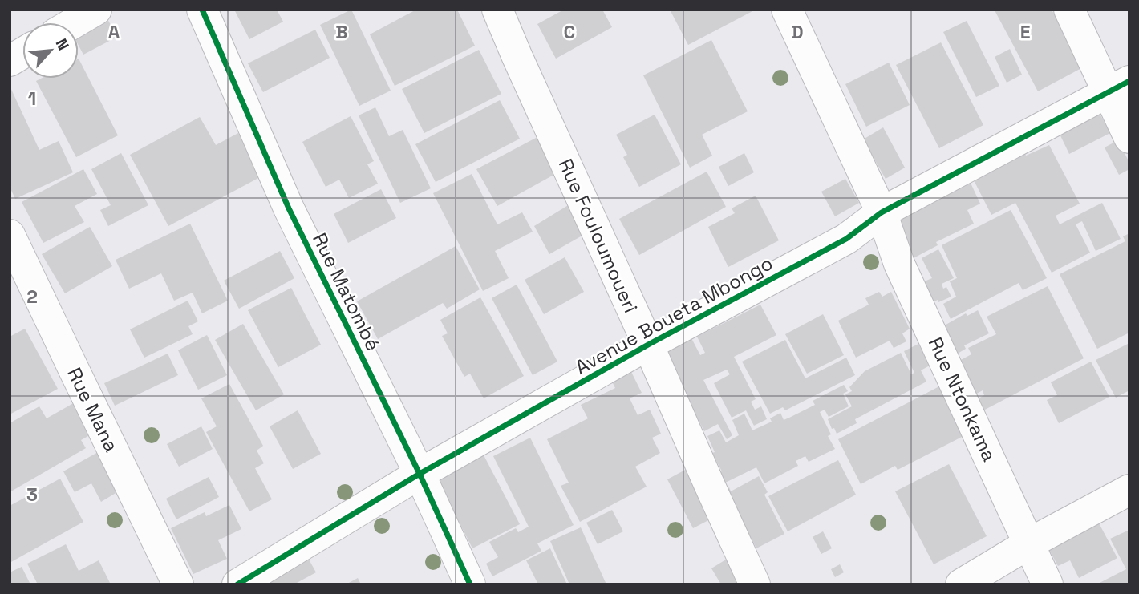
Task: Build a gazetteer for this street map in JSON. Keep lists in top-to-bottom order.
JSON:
{
  "streets": {
    "street": [
      "Rue Fouloumoueri",
      "Rue Matombé",
      "Avenue Boueta Mbongo",
      "Rue Ntonkama",
      "Rue Mana"
    ]
  },
  "crossings": [
    ["Rue Fouloumoueri", "Avenue Boueta Mbongo"],
    ["Rue Matombé", "Avenue Boueta Mbongo"],
    ["Avenue Boueta Mbongo", "Rue Ntonkama"]
  ],
  "north": "top right",
  "grid": {
    "columns": [
      "A",
      "B",
      "C",
      "D",
      "E"
    ],
    "rows": ["1", "2", "3"]
  }
}
